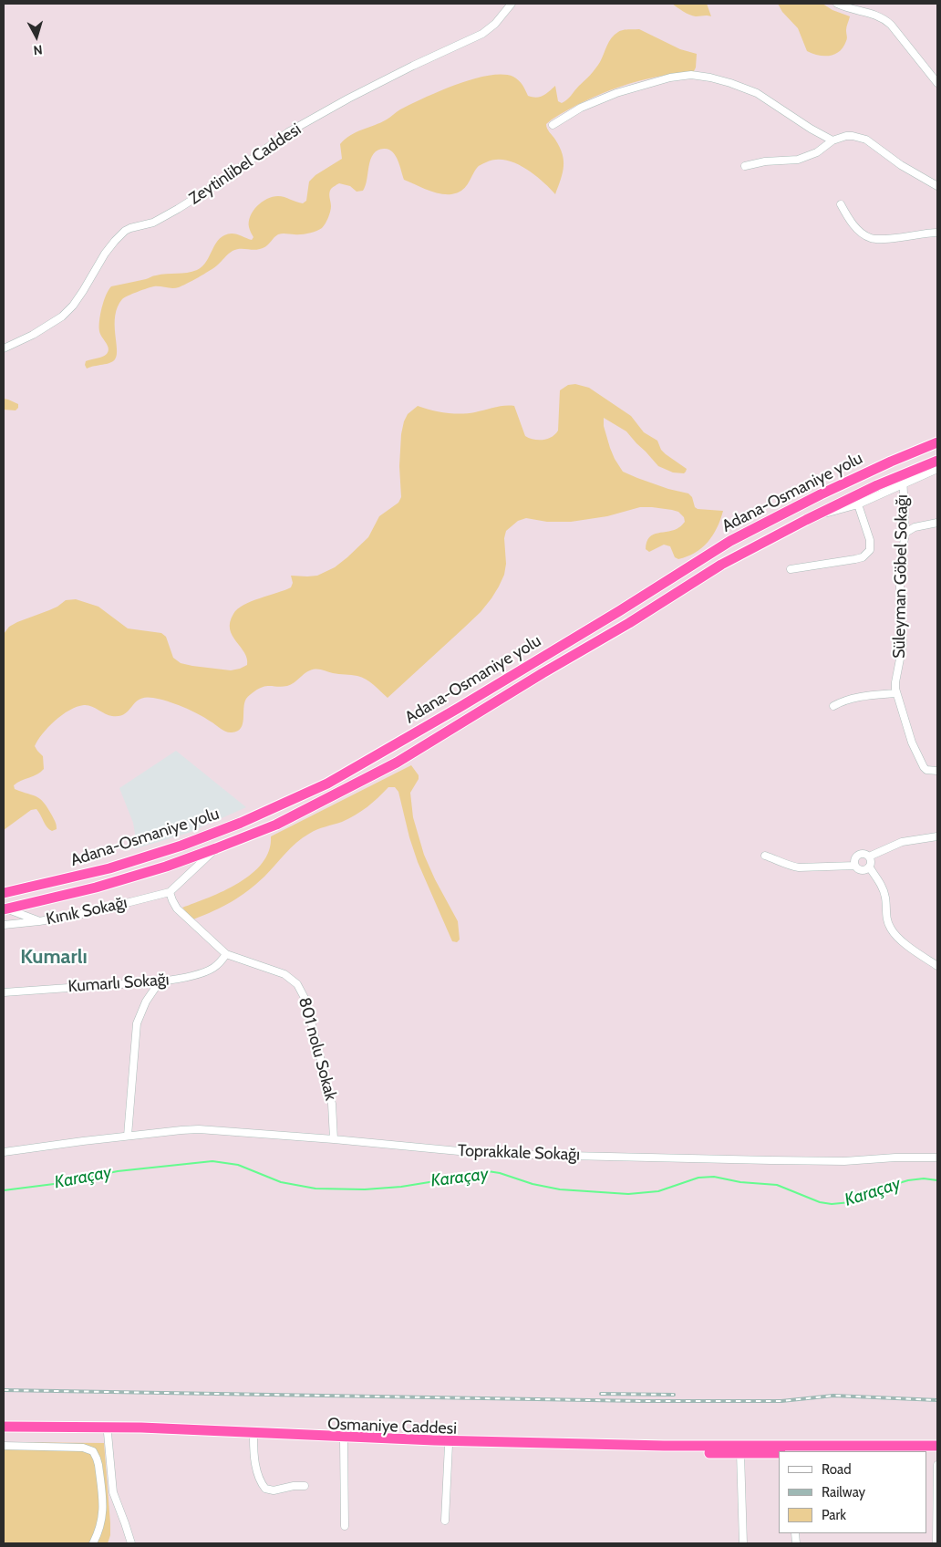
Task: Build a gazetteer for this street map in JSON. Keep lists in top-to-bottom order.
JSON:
{
  "streets": {
    "highway": ["Adana-Osmaniye yolu", "Osmaniye Caddesi"],
    "street": [
      "Zeytinlibel Caddesi",
      "Süleyman Göbel Sokağı",
      "Kınık Sokağı",
      "Kumarlı Sokağı",
      "801 nolu Sokak",
      "Toprakkale Sokağı"
    ]
  },
  "crossings": [
    ["Adana-Osmaniye yolu", "Süleyman Göbel Sokağı"],
    ["Adana-Osmaniye yolu", "Kınık Sokağı"],
    ["Kumarlı Sokağı", "801 nolu Sokak"],
    ["801 nolu Sokak", "Toprakkale Sokağı"]
  ],
  "districts": ["Kumarlı"],
  "water": ["Karaçay"],
  "legend": ["Road", "Railway", "Park"],
  "north": "bottom"
}
